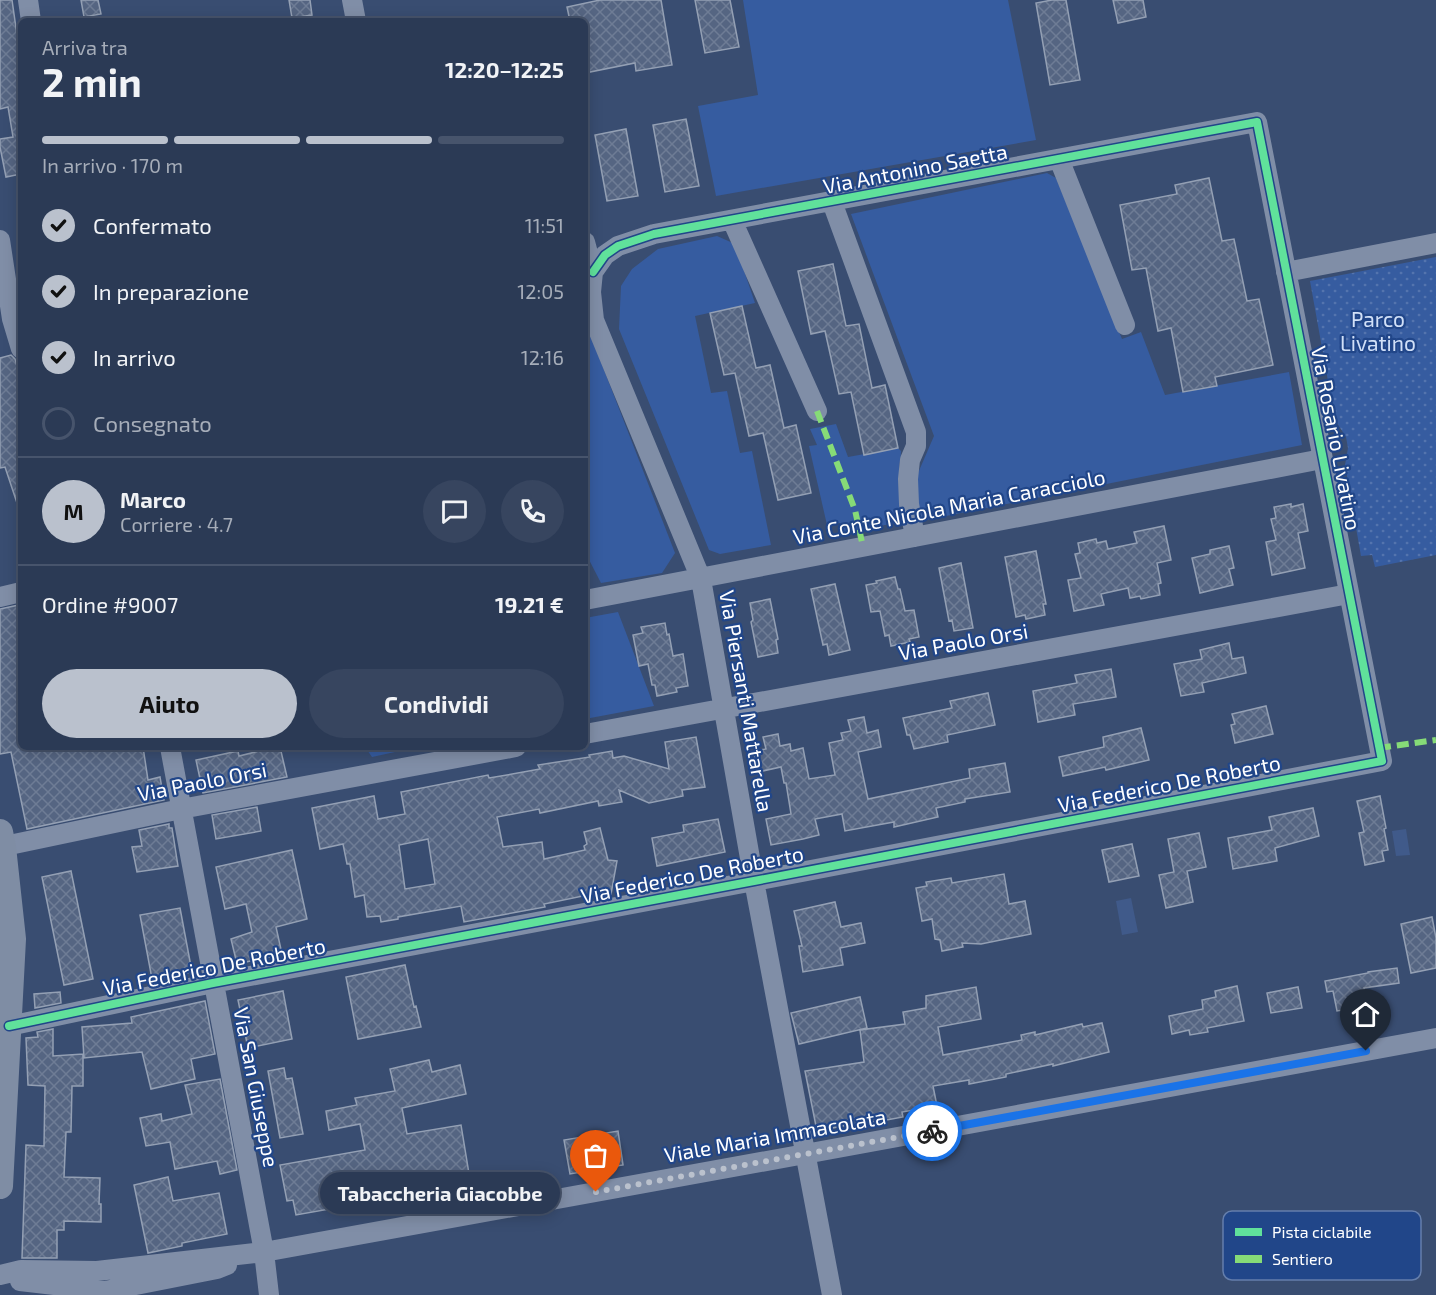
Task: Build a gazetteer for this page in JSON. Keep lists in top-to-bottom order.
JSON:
{
  "streets": {
    "street": [
      "Via Antonino Saetta",
      "Via Rosario Livatino",
      "Via Conte Nicola Maria Caracciolo",
      "Via Paolo Orsi",
      "Via Piersanti Mattarella",
      "Via Federico De Roberto",
      "Via San Giuseppe",
      "Viale Maria Immacolata"
    ]
  },
  "crossings": [
    ["Via Antonino Saetta", "Via Rosario Livatino"],
    ["Via Antonino Saetta", "Via Piersanti Mattarella"],
    ["Via Rosario Livatino", "Via Conte Nicola Maria Caracciolo"],
    ["Via Rosario Livatino", "Via Paolo Orsi"],
    ["Via Rosario Livatino", "Via Federico De Roberto"],
    ["Via Conte Nicola Maria Caracciolo", "Via Piersanti Mattarella"],
    ["Via Paolo Orsi", "Via Piersanti Mattarella"],
    ["Via Paolo Orsi", "Via San Giuseppe"],
    ["Via Piersanti Mattarella", "Via Federico De Roberto"],
    ["Via Piersanti Mattarella", "Viale Maria Immacolata"],
    ["Via Federico De Roberto", "Via San Giuseppe"],
    ["Via San Giuseppe", "Viale Maria Immacolata"]
  ],
  "parks": ["Parco Livatino"],
  "places": ["Tabaccheria Giacobbe"],
  "legend": ["Pista ciclabile", "Sentiero"],
  "page": {
    "heading": ["2 min", "Arriva tra", "12:20–12:25"],
    "panel": [
      "Marco",
      "Corriere · 4.7",
      "Ordine #9007",
      "19.21 €"
    ],
    "bar": "In arrivo · 170 m",
    "list": [
      ["Confermato", "11:51"],
      ["In preparazione", "12:05"],
      ["In arrivo", "12:16"],
      "Consegnato"
    ],
    "round": "M",
    "buttons": ["Aiuto", "Condividi"],
    "bubble": "Tabaccheria Giacobbe"
  }
}
